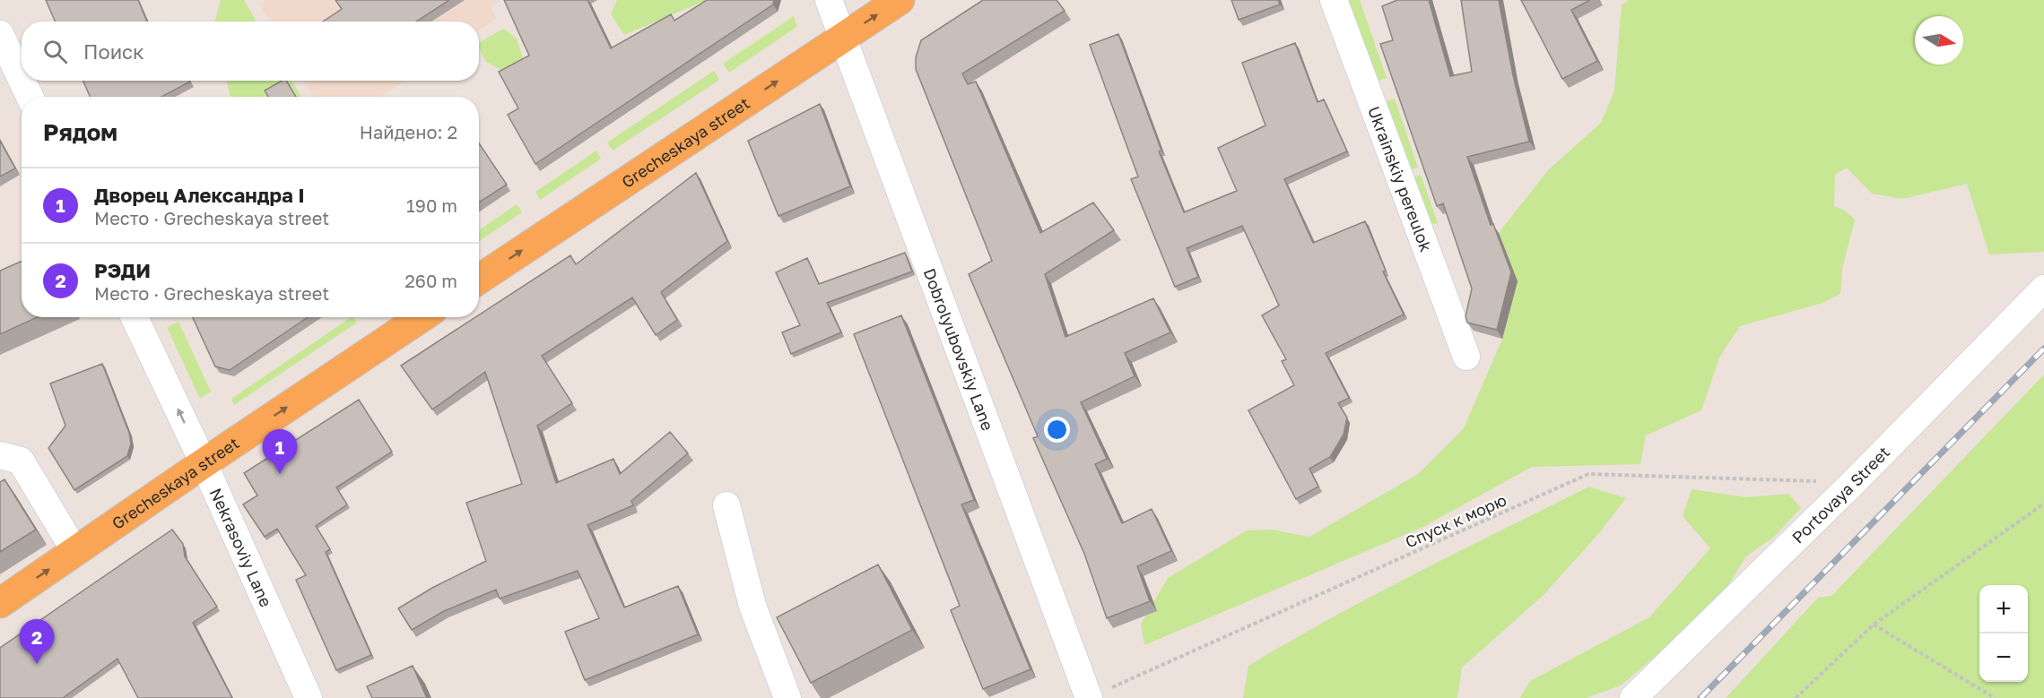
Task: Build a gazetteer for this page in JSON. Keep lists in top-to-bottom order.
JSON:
{
  "streets": {
    "main road": ["Grecheskaya street"],
    "street": [
      "Ukrainskiy pereulok",
      "Dobrolyubovskiy Lane",
      "Portovaya Street",
      "Nekrasoviy Lane"
    ],
    "path": ["Спуск к морю"]
  },
  "crossings": [
    ["Grecheskaya street", "Dobrolyubovskiy Lane"],
    ["Grecheskaya street", "Nekrasoviy Lane"],
    ["Dobrolyubovskiy Lane", "Спуск к морю"],
    ["Portovaya Street", "Спуск к морю"]
  ],
  "one_way": ["Grecheskaya street"],
  "north": "right",
  "page": {
    "search": "Поиск",
    "heading": ["Рядом", "Найдено: 2"],
    "list": [
      {
        "mark": "1",
        "name": "Дворец Александра I",
        "note": "Место · Grecheskaya street",
        "value": "190 m"
      },
      {
        "mark": "2",
        "name": "РЭДИ",
        "note": "Место · Grecheskaya street",
        "value": "260 m"
      }
    ],
    "pins": ["1", "2"],
    "map_buttons": ["+", "−"]
  }
}
